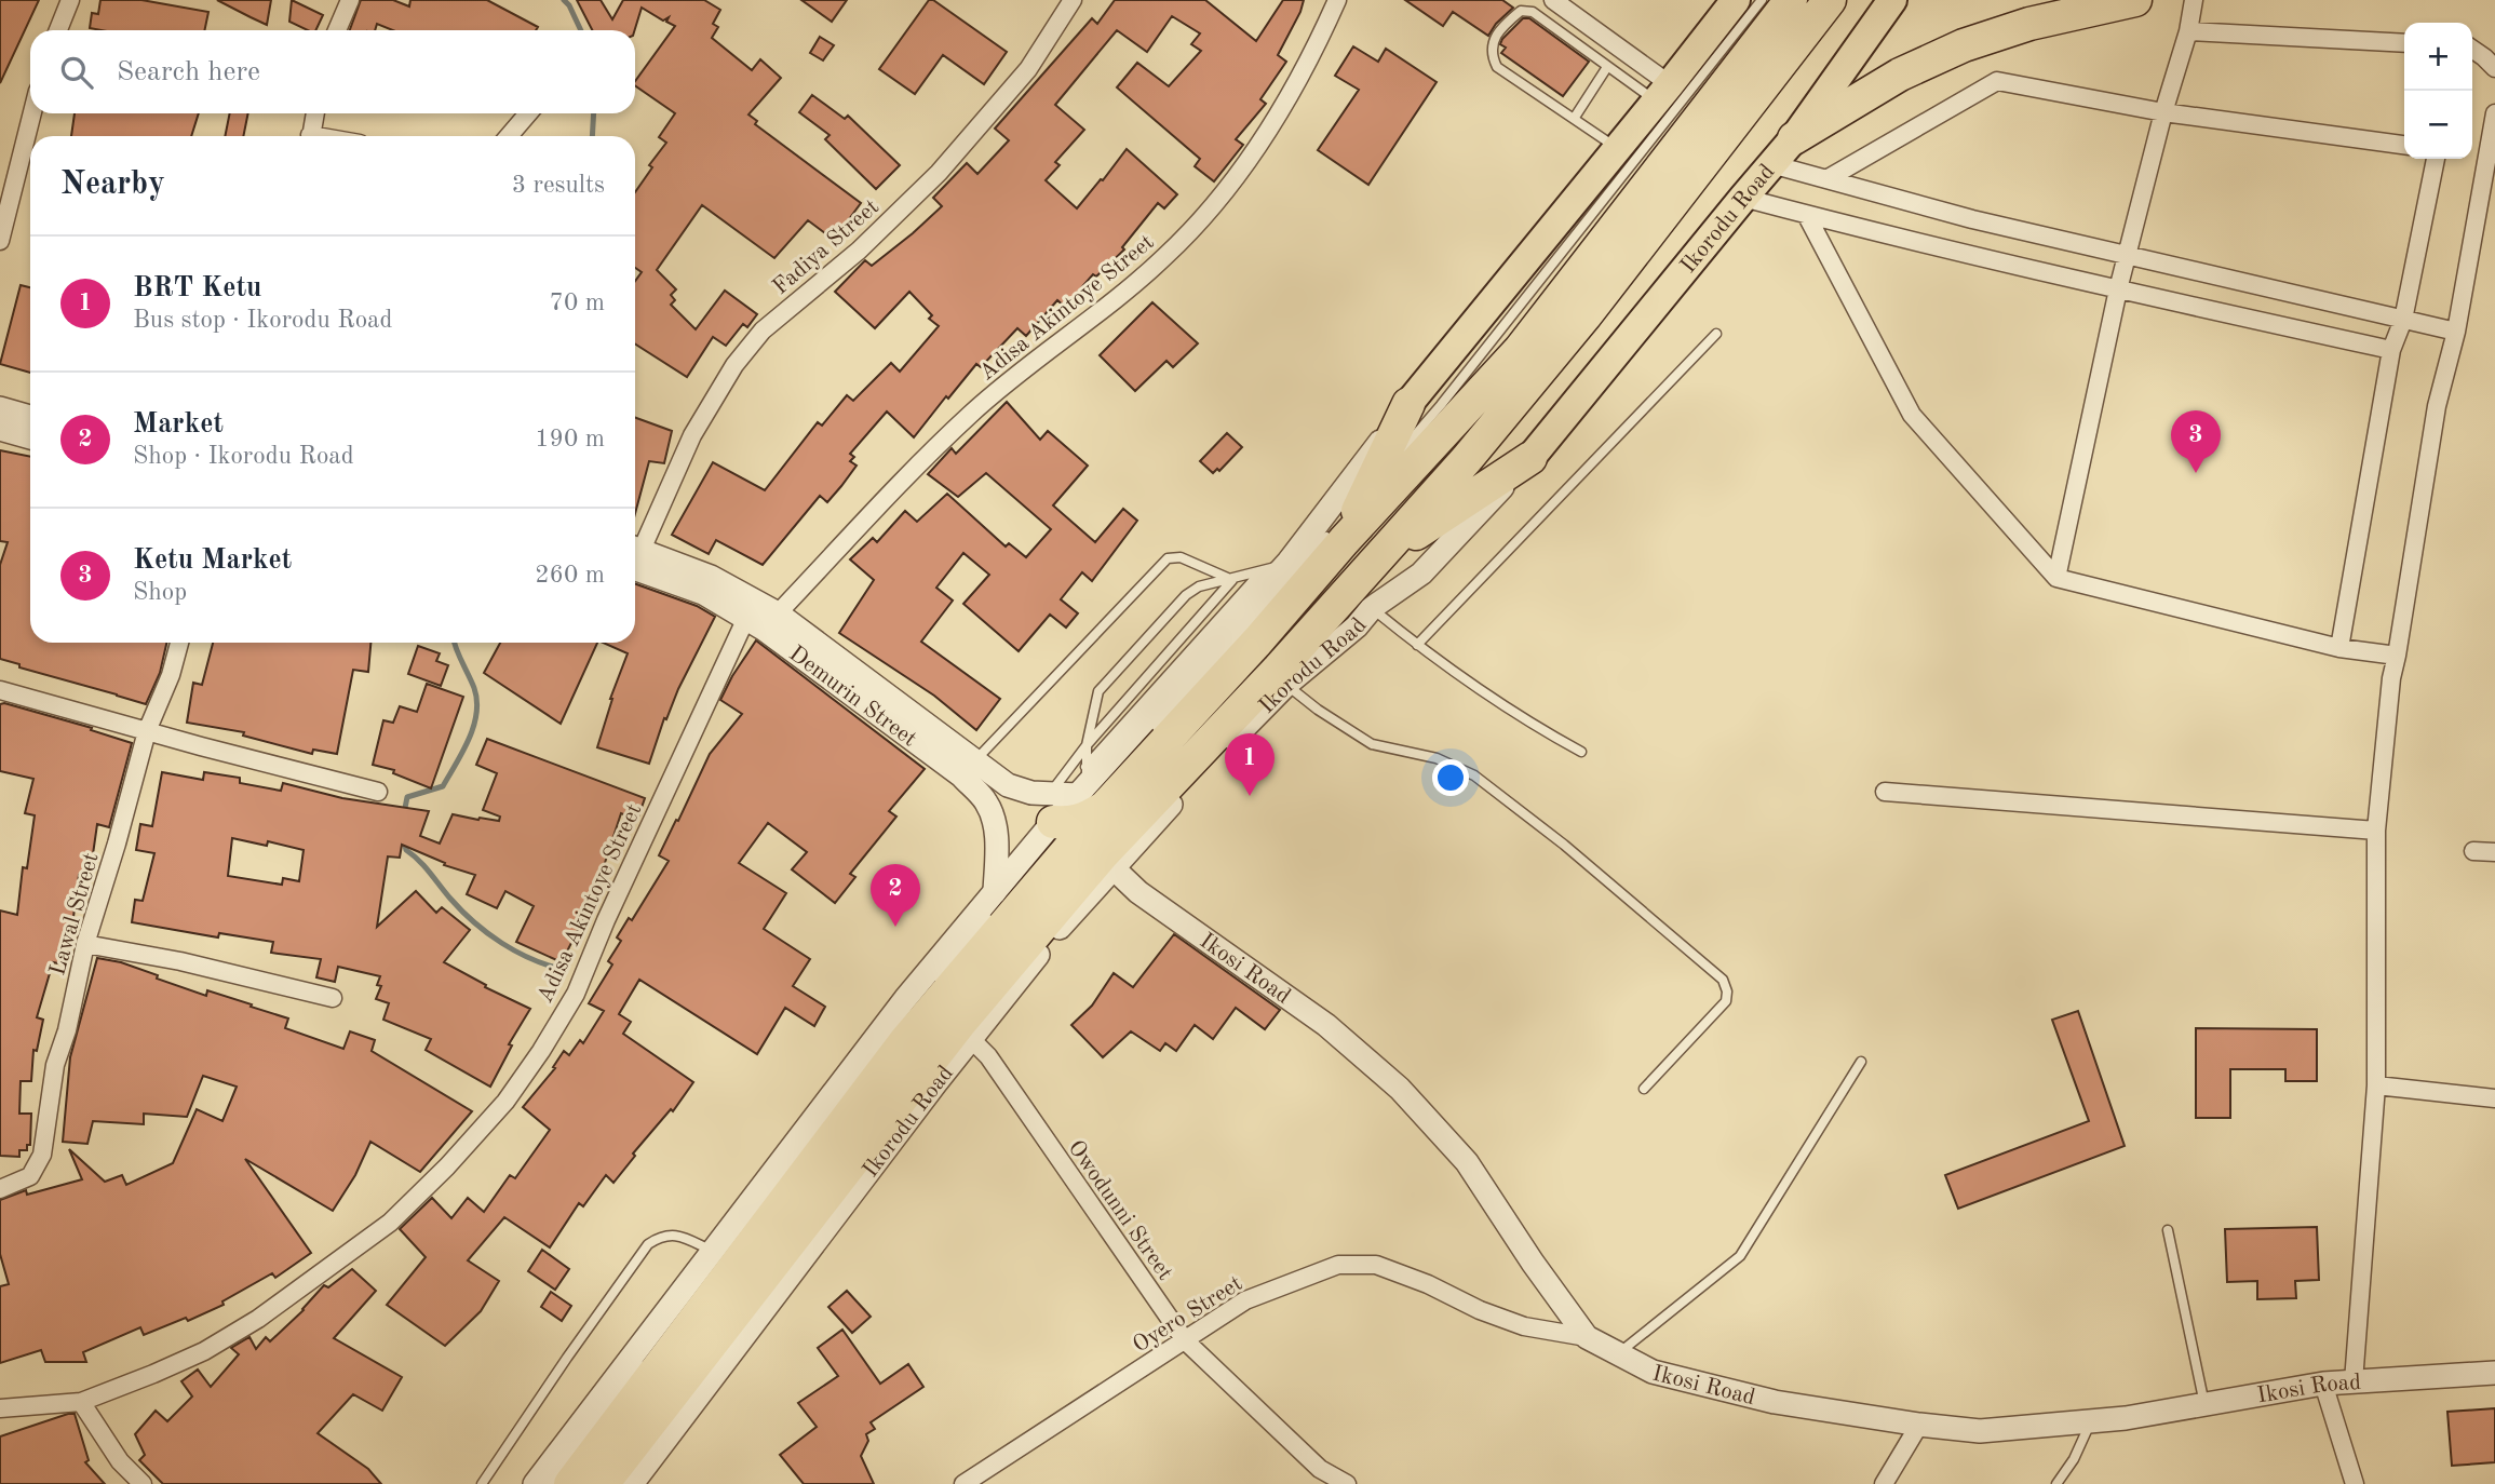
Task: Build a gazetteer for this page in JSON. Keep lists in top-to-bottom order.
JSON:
{
  "streets": {
    "highway": ["Ikorodu Road"],
    "street": [
      "Fadiya Street",
      "Adisa Akintoye Street",
      "Demurin Street",
      "Lawal Street",
      "Ikosi Road",
      "Owodunni Street",
      "Oyero Street"
    ]
  },
  "crossings": [
    ["Ikorodu Road", "Ikosi Road"],
    ["Ikorodu Road", "Owodunni Street"],
    ["Adisa Akintoye Street", "Demurin Street"],
    ["Ikosi Road", "Oyero Street"],
    ["Owodunni Street", "Oyero Street"]
  ],
  "page": {
    "map_buttons": ["+", "−"],
    "search": "Search here",
    "heading": ["Nearby", "3 results"],
    "list": [
      {
        "mark": "1",
        "name": "BRT Ketu",
        "note": "Bus stop · Ikorodu Road",
        "value": "70 m"
      },
      {
        "mark": "2",
        "name": "Market",
        "note": "Shop · Ikorodu Road",
        "value": "190 m"
      },
      {
        "mark": "3",
        "name": "Ketu Market",
        "note": "Shop",
        "value": "260 m"
      }
    ],
    "pins": ["3", "1", "2"]
  }
}
